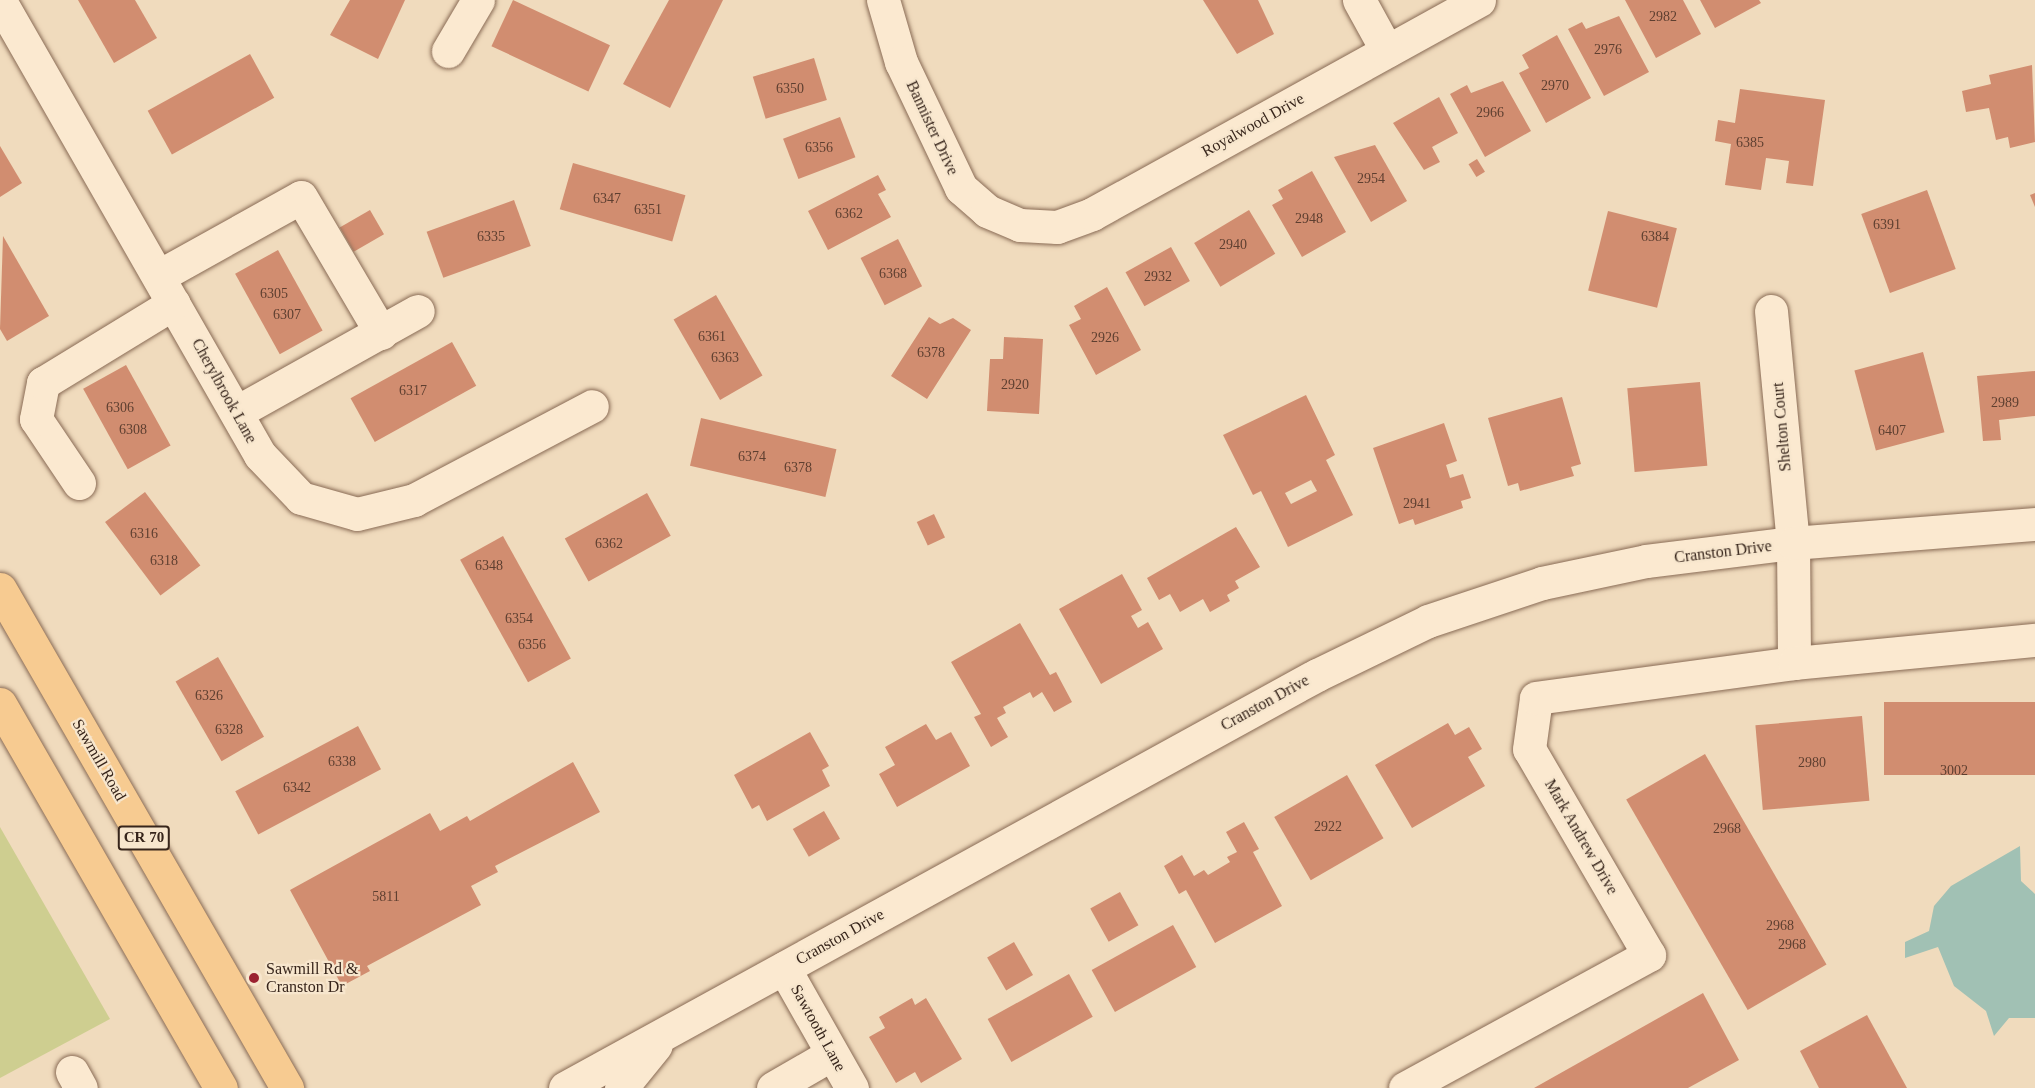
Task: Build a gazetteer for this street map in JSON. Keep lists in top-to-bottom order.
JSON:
{
  "streets": {
    "main road": ["Sawmill Road", "CR 70"],
    "street": [
      "Royalwood Drive",
      "Bannister Drive",
      "Cherylbrook Lane",
      "Shelton Court",
      "Cranston Drive",
      "Mark Andrew Drive",
      "Sawtooth Lane"
    ]
  },
  "crossings": [
    ["Royalwood Drive", "Bannister Drive"],
    ["Shelton Court", "Cranston Drive"],
    ["Cranston Drive", "Sawtooth Lane"]
  ],
  "places": ["Sawmill Rd & Cranston Dr"],
  "house_numbers": [
    "2982",
    "2976",
    "2970",
    "6350",
    "2966",
    "6385",
    "6356",
    "2954",
    "6347",
    "6351",
    "6362",
    "2948",
    "6391",
    "6335",
    "6384",
    "2940",
    "6368",
    "2932",
    "6305",
    "6307",
    "6361",
    "2926",
    "6378",
    "6363",
    "2920",
    "6317",
    "2989",
    "6306",
    "6308",
    "6407",
    "6374",
    "6378",
    "2941",
    "6316",
    "6362",
    "6318",
    "6348",
    "6354",
    "6356",
    "6326",
    "6328",
    "6338",
    "2980",
    "3002",
    "6342",
    "2922",
    "2968",
    "5811",
    "2968",
    "2968"
  ]
}
